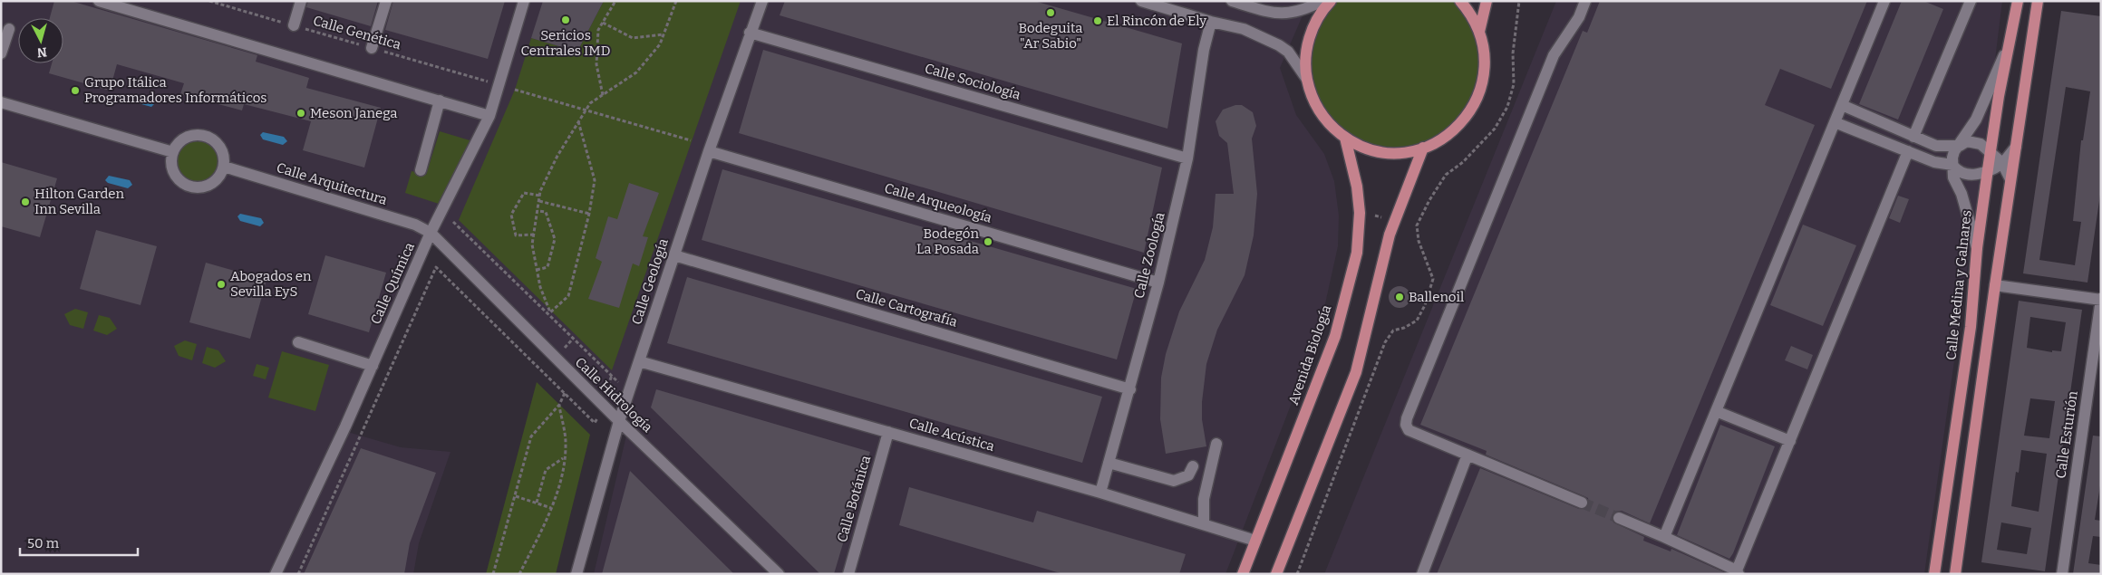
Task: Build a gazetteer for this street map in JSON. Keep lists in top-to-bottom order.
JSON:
{
  "streets": {
    "main road": ["Calle Medina y Galnares", "Avenida Biología"],
    "street": [
      "Calle Sociología",
      "Calle Arquitectura",
      "Calle Arqueología",
      "Calle Zoología",
      "Calle Geología",
      "Calle Química",
      "Calle Cartografía",
      "Calle Hidrología",
      "Calle Acústica",
      "Calle Esturión",
      "Calle Botánica"
    ],
    "path": ["Calle Genética"]
  },
  "crossings": [
    ["Calle Genética", "Calle Química"],
    ["Calle Sociología", "Calle Zoología"],
    ["Calle Sociología", "Calle Geología"],
    ["Calle Arquitectura", "Calle Química"],
    ["Calle Arquitectura", "Calle Hidrología"],
    ["Calle Arqueología", "Calle Zoología"],
    ["Calle Arqueología", "Calle Geología"],
    ["Calle Zoología", "Calle Cartografía"],
    ["Calle Zoología", "Calle Acústica"],
    ["Calle Geología", "Calle Cartografía"],
    ["Calle Geología", "Calle Hidrología"],
    ["Calle Geología", "Calle Acústica"],
    ["Calle Química", "Calle Hidrología"],
    ["Avenida Biología", "Calle Acústica"],
    ["Calle Acústica", "Calle Botánica"]
  ],
  "places": [
    "Bodeguita \"Ar Sabio\"",
    "Sericios Centrales IMD",
    "El Rincón de Ely",
    "Grupo Itálica Programadores Informáticos",
    "Meson Janega",
    "Hilton Garden Inn Sevilla",
    "Bodegón La Posada",
    "Abogados en Sevilla EyS",
    "Ballenoil"
  ],
  "scale_bar": "50 m",
  "north": "bottom"
}
